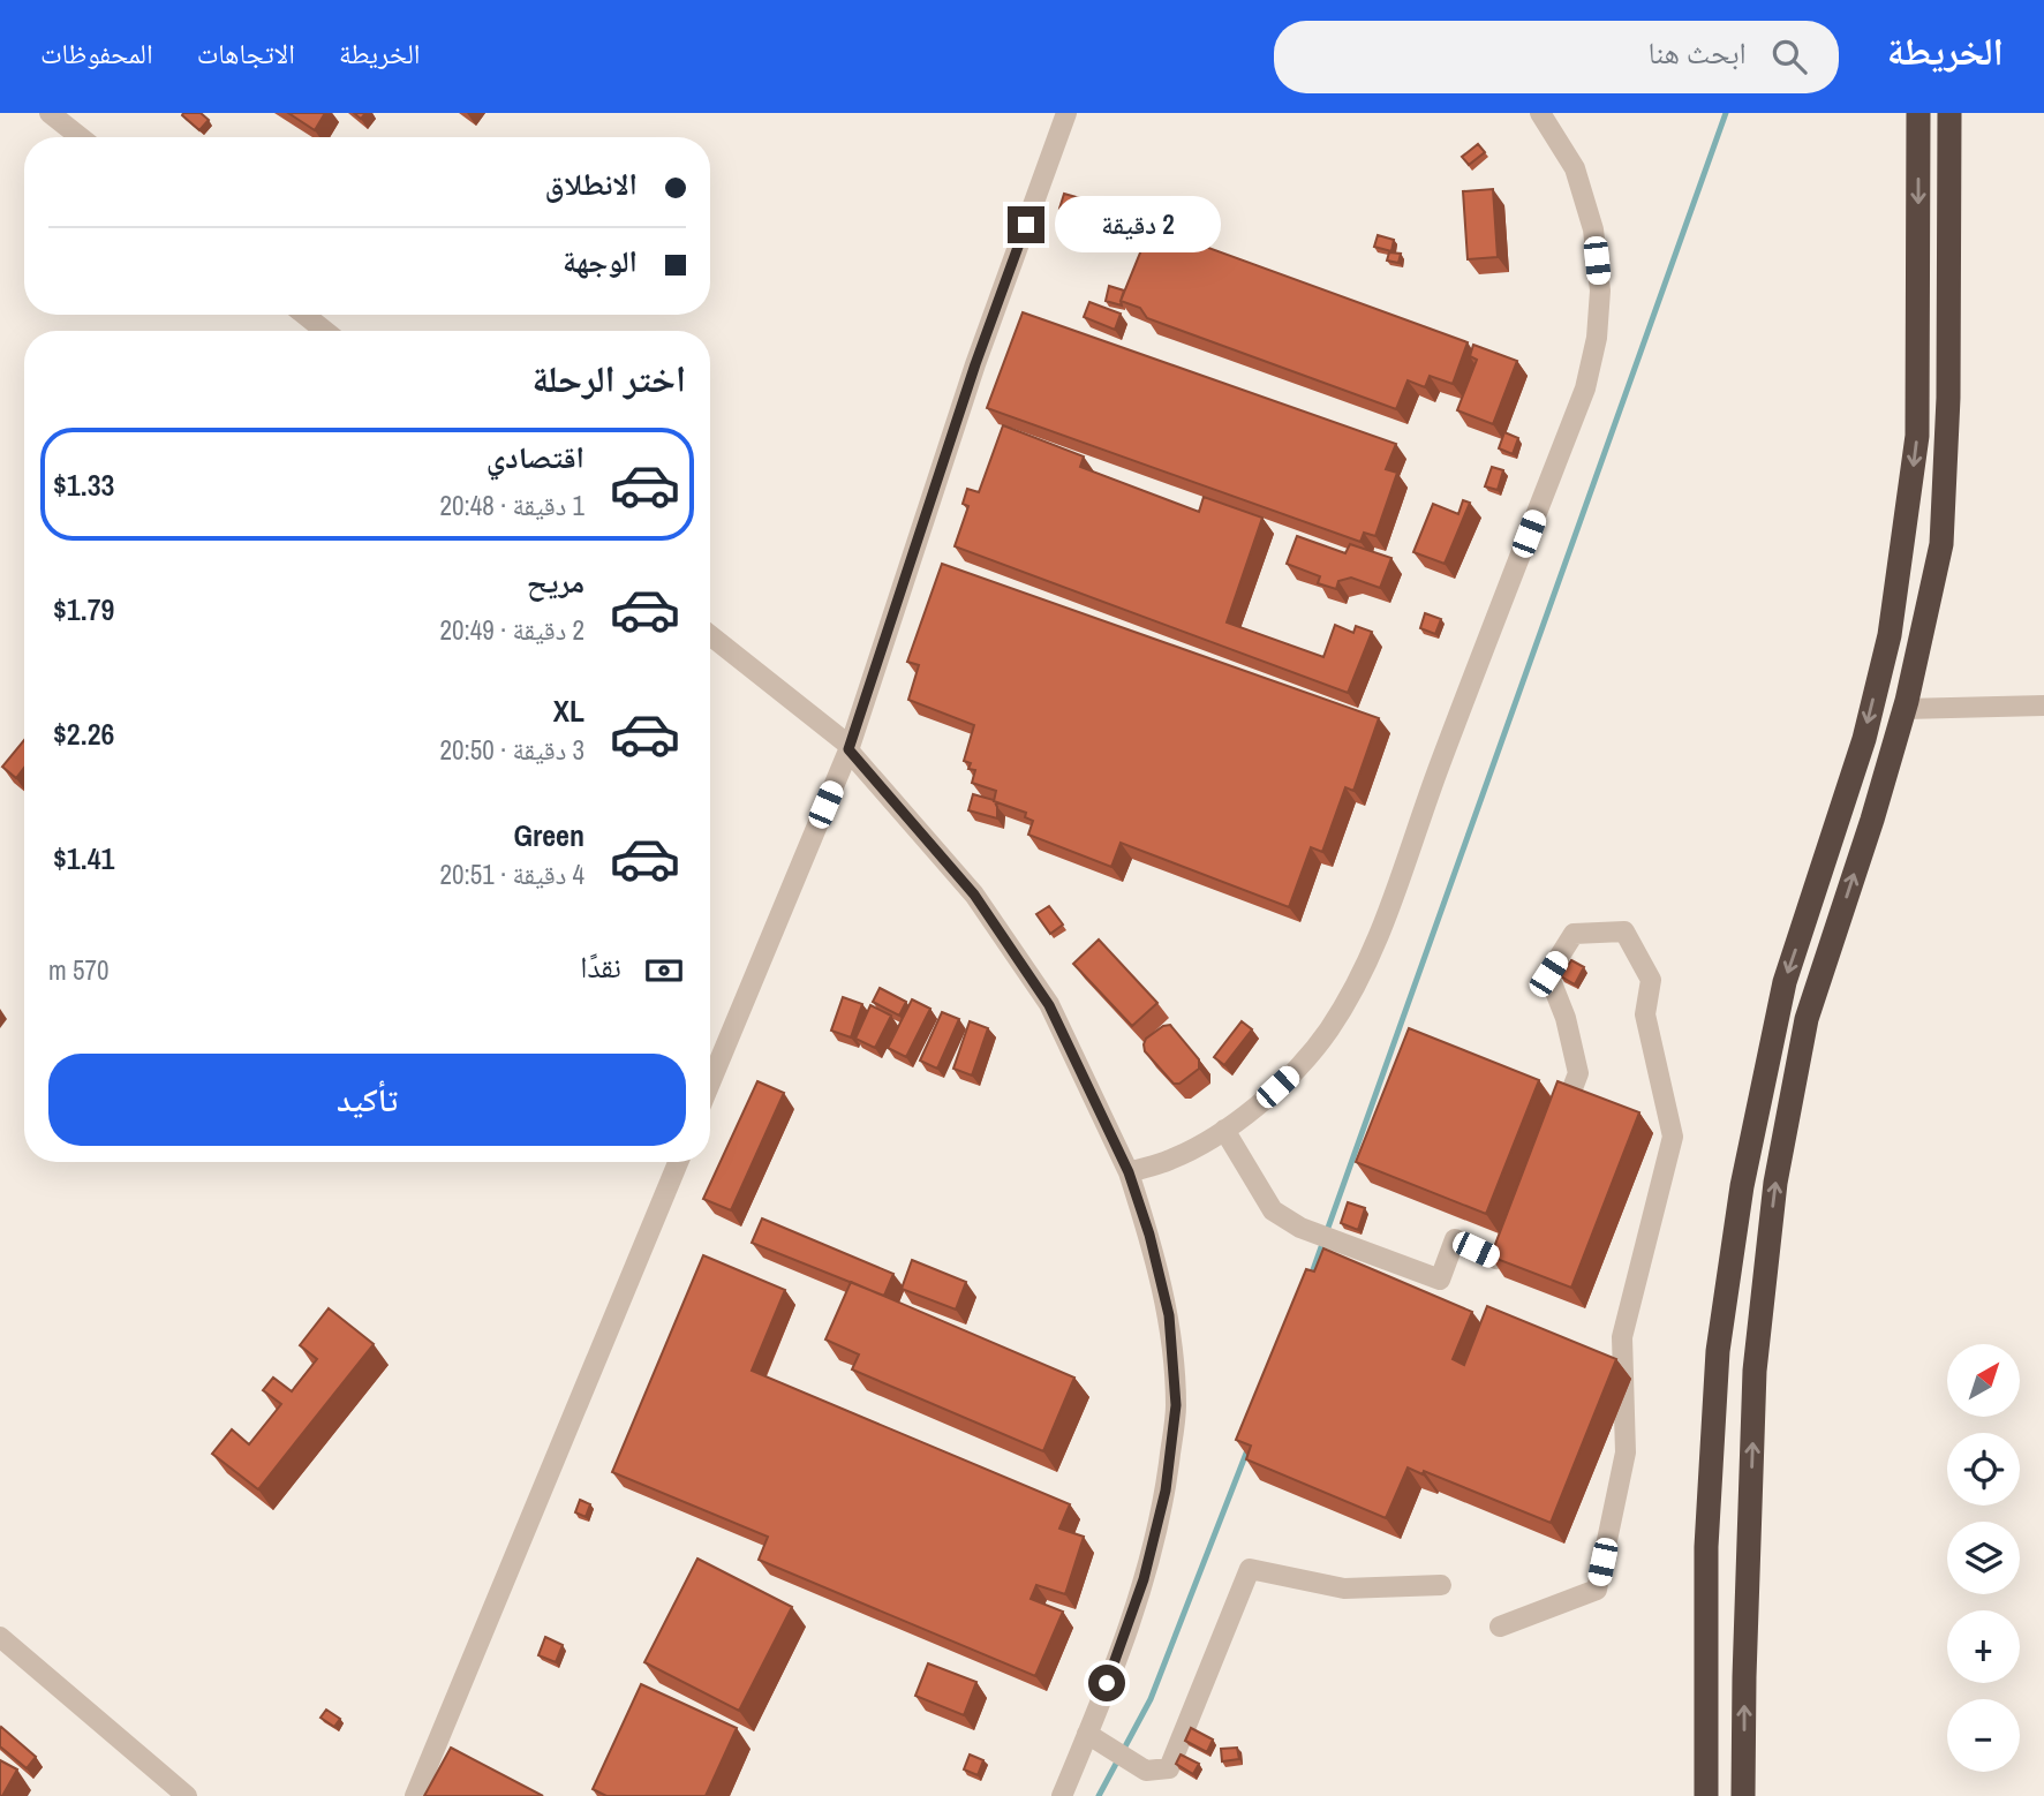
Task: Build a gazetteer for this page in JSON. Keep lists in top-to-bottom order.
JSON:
{
  "north": "top right",
  "page": {
    "header": "الخريطة",
    "search": "ابحث هنا",
    "nav": ["الخريطة", "الاتجاهات", "المحفوظات"],
    "banner": ["الانطلاق", "الوجهة"],
    "bubble": "2 دقيقة",
    "heading": "اختر الرحلة",
    "list": [
      {
        "name": "اقتصادي",
        "note": "1 دقيقة · 20:48",
        "value": "$1.33"
      },
      {
        "name": "مريح",
        "note": "2 دقيقة · 20:49",
        "value": "$1.79"
      },
      {
        "name": "XL",
        "note": "3 دقيقة · 20:50",
        "value": "$2.26"
      },
      {
        "name": "Green",
        "note": "4 دقيقة · 20:51",
        "value": "$1.41"
      }
    ],
    "pay": ["نقدًا", "570 m"],
    "buttons": "تأكيد",
    "map_buttons": ["+", "−"]
  }
}
